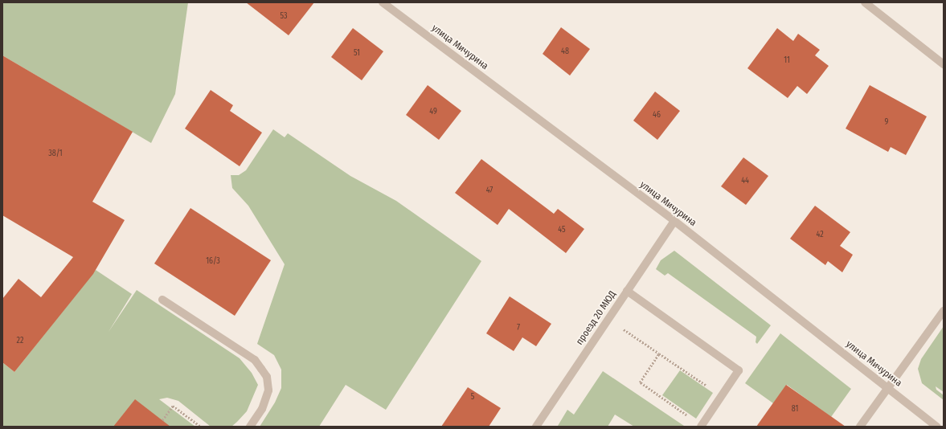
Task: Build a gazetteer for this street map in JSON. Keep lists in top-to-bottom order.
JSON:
{
  "streets": {
    "street": ["улица Мичурина", "проезд 20 МЮД"]
  },
  "crossings": [
    ["улица Мичурина", "проезд 20 МЮД"]
  ],
  "house_numbers": [
    "53",
    "48",
    "51",
    "11",
    "49",
    "46",
    "9",
    "38/1",
    "44",
    "47",
    "45",
    "42",
    "16/3",
    "7",
    "22",
    "5",
    "81"
  ]
}
